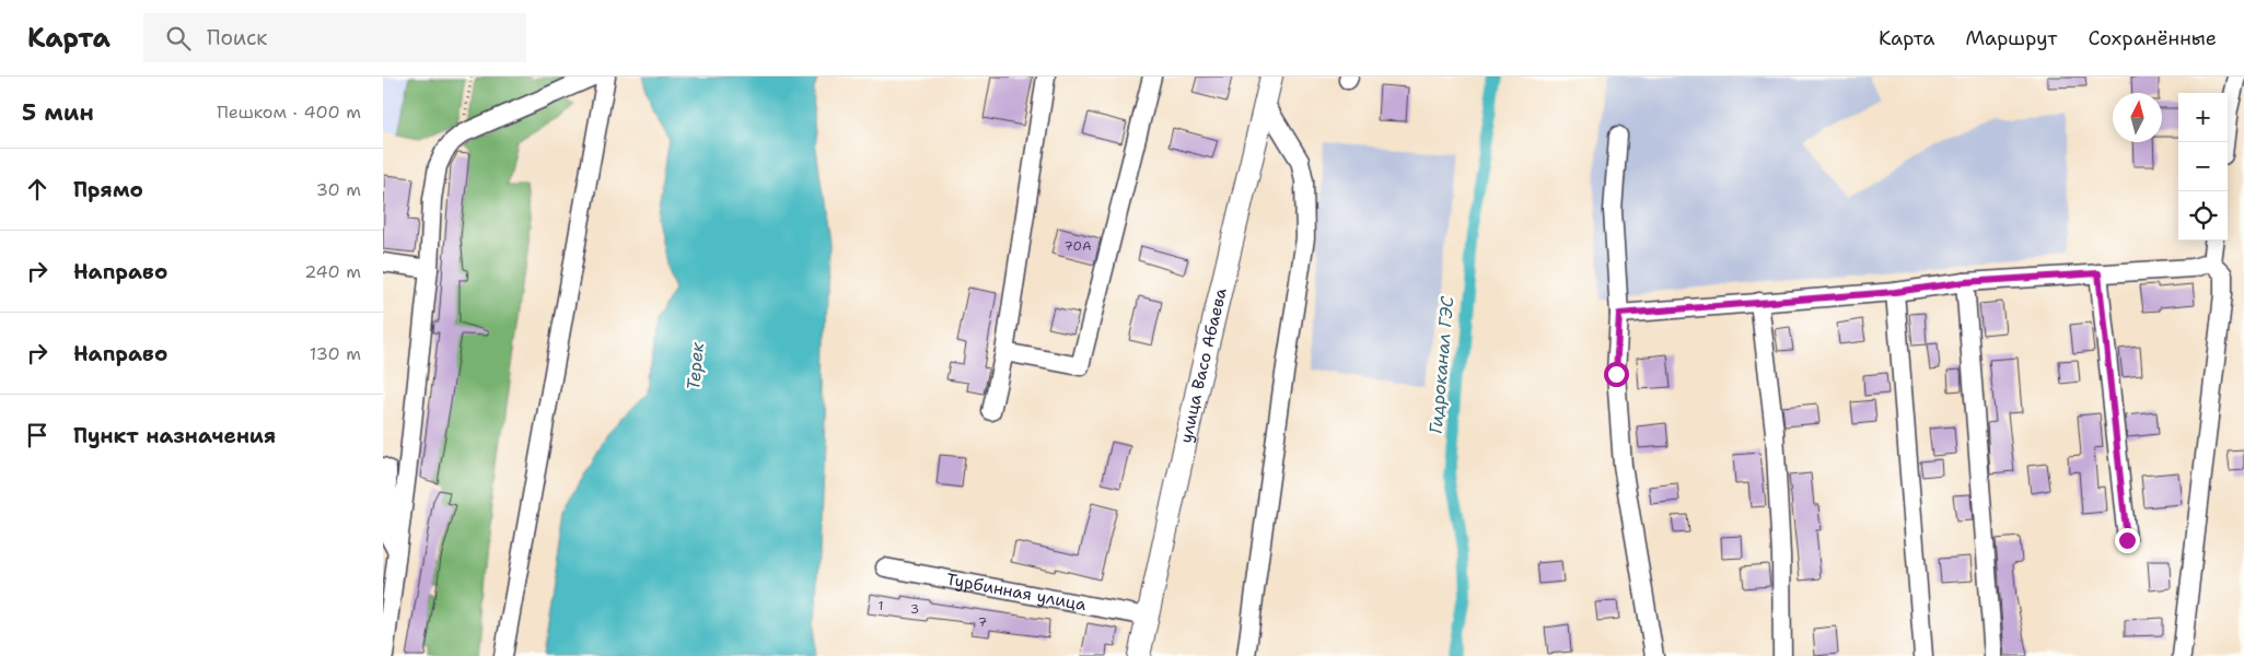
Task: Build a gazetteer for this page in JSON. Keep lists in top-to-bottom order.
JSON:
{
  "streets": {
    "main road": ["улица Васо Абаева"],
    "street": ["Турбинная улица"]
  },
  "crossings": [
    ["улица Васо Абаева", "Турбинная улица"]
  ],
  "water": ["Гидроканал ГЭС", "Терек"],
  "house_numbers": [
    "70А",
    "1",
    "3",
    "7"
  ],
  "north": "top",
  "page": {
    "header": "Карта",
    "search": "Поиск",
    "nav": ["Карта", "Маршрут", "Сохранённые"],
    "heading": ["5 мин", "Пешком · 400 m"],
    "map_buttons": ["+", "−"],
    "list": [
      ["Прямо", "30 m"],
      ["Направо", "240 m"],
      ["Направо", "130 m"],
      "Пункт назначения"
    ]
  }
}
